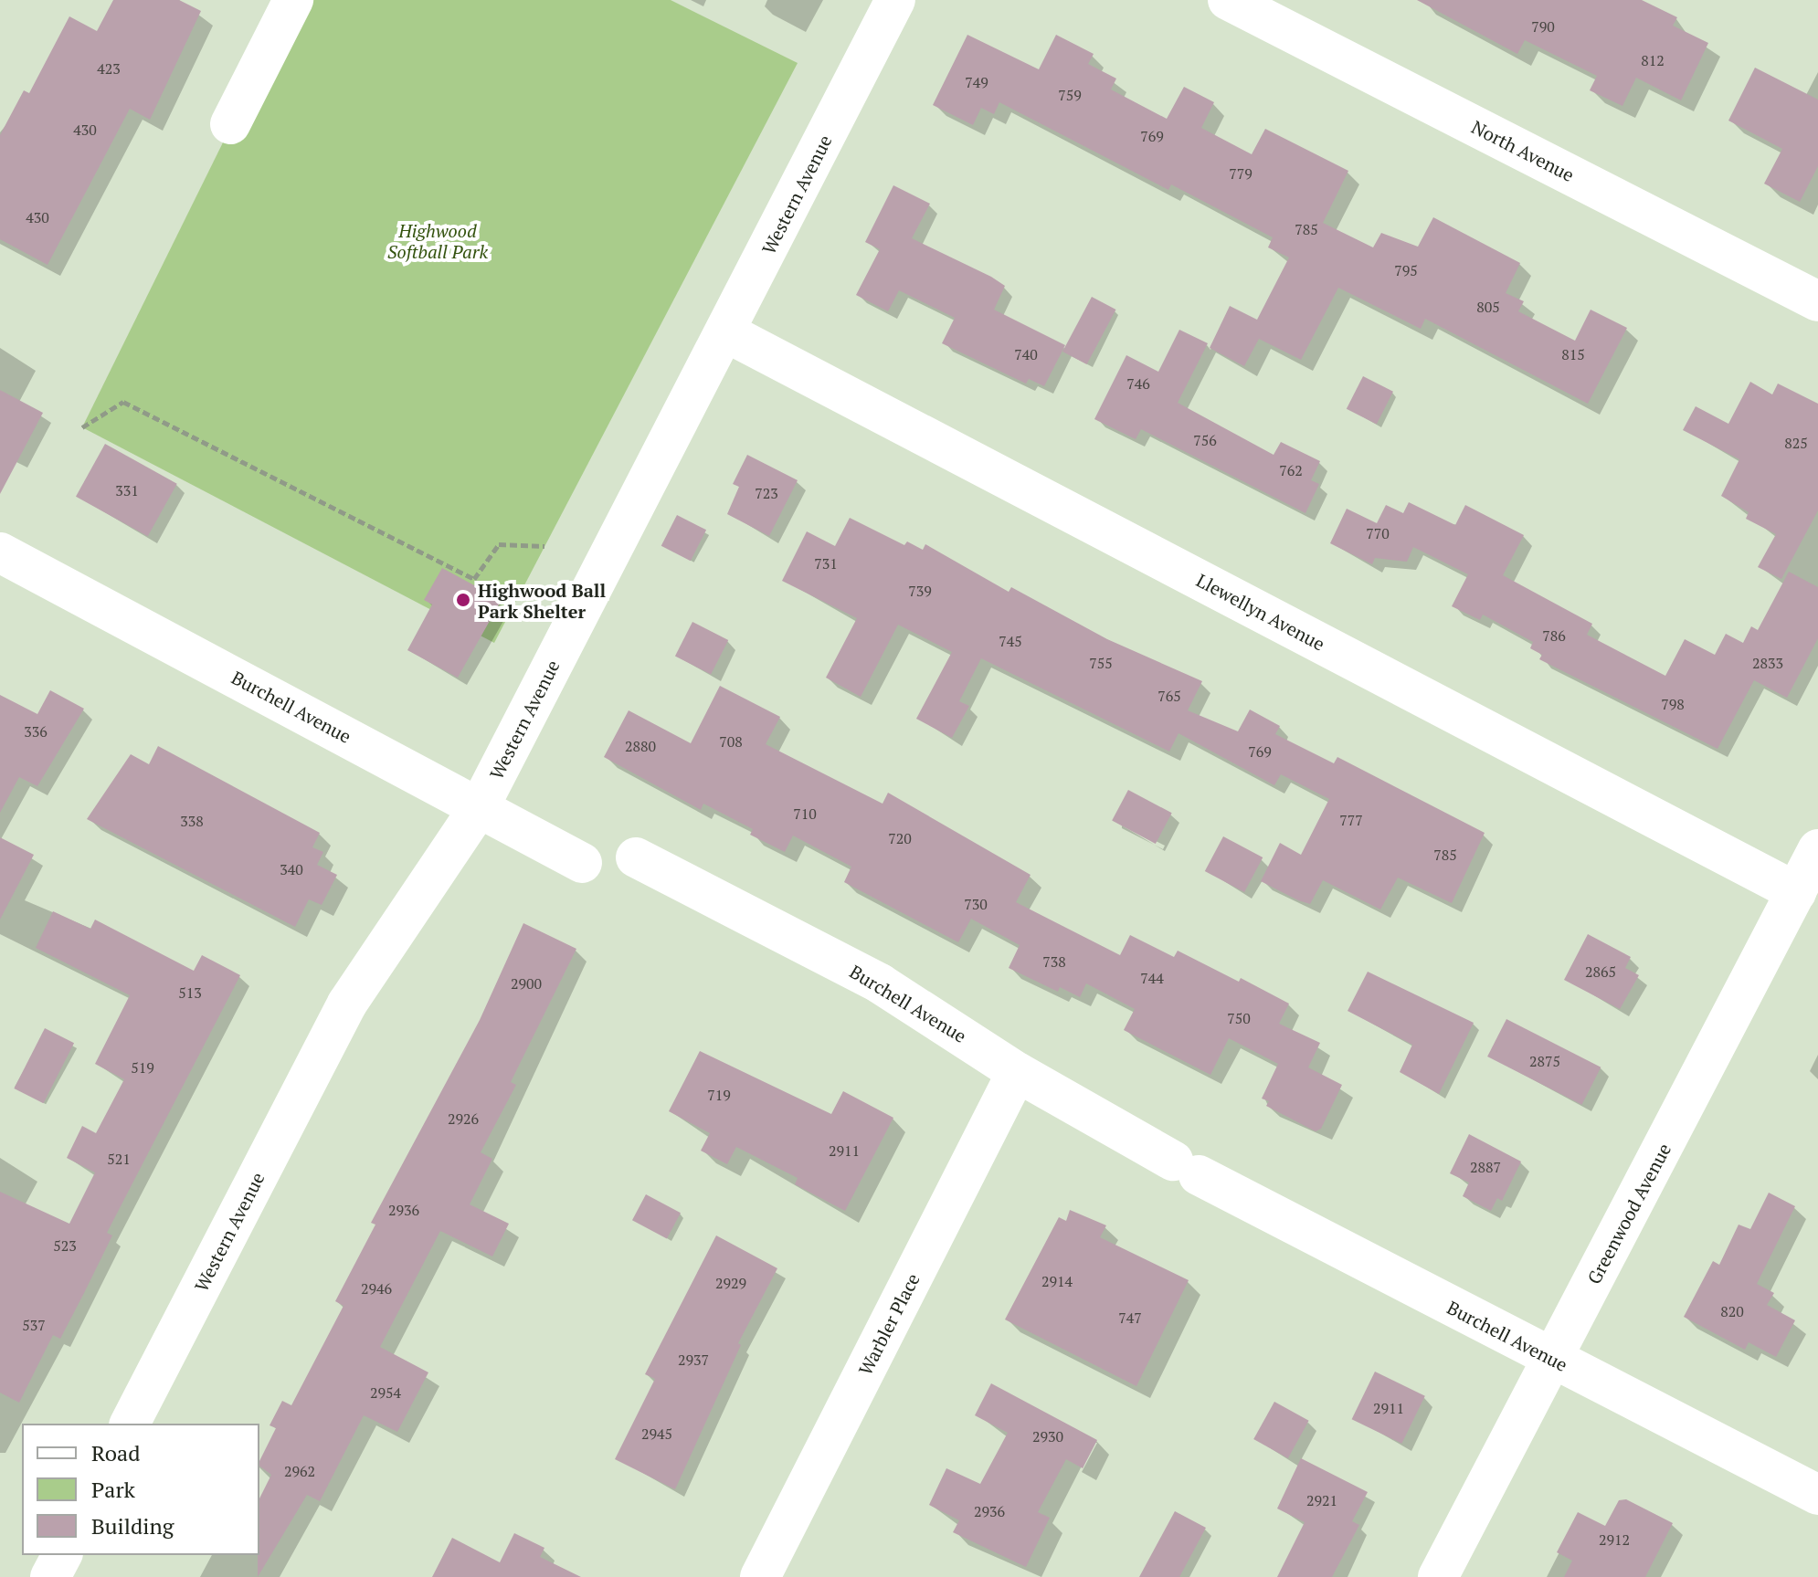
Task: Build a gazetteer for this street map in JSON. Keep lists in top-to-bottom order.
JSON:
{
  "streets": {
    "street": [
      "North Avenue",
      "Western Avenue",
      "Llewellyn Avenue",
      "Burchell Avenue",
      "Greenwood Avenue",
      "Warbler Place"
    ]
  },
  "crossings": [
    ["Western Avenue", "Llewellyn Avenue"],
    ["Western Avenue", "Burchell Avenue"],
    ["Llewellyn Avenue", "Greenwood Avenue"],
    ["Burchell Avenue", "Greenwood Avenue"],
    ["Burchell Avenue", "Warbler Place"]
  ],
  "parks": ["Highwood Softball Park"],
  "places": ["Highwood Ball Park Shelter"],
  "house_numbers": [
    "790",
    "812",
    "423",
    "749",
    "759",
    "430",
    "769",
    "779",
    "430",
    "785",
    "795",
    "805",
    "740",
    "815",
    "746",
    "756",
    "825",
    "762",
    "331",
    "723",
    "770",
    "731",
    "739",
    "786",
    "745",
    "755",
    "2833",
    "765",
    "798",
    "336",
    "708",
    "2880",
    "769",
    "710",
    "777",
    "338",
    "720",
    "785",
    "340",
    "730",
    "738",
    "2865",
    "744",
    "2900",
    "513",
    "750",
    "2875",
    "519",
    "719",
    "2926",
    "2911",
    "521",
    "2887",
    "2936",
    "523",
    "2914",
    "2929",
    "2946",
    "820",
    "747",
    "537",
    "2937",
    "2954",
    "2911",
    "2945",
    "2930",
    "2962",
    "2921",
    "2936",
    "2912"
  ],
  "legend": ["Road", "Park", "Building"]
}
